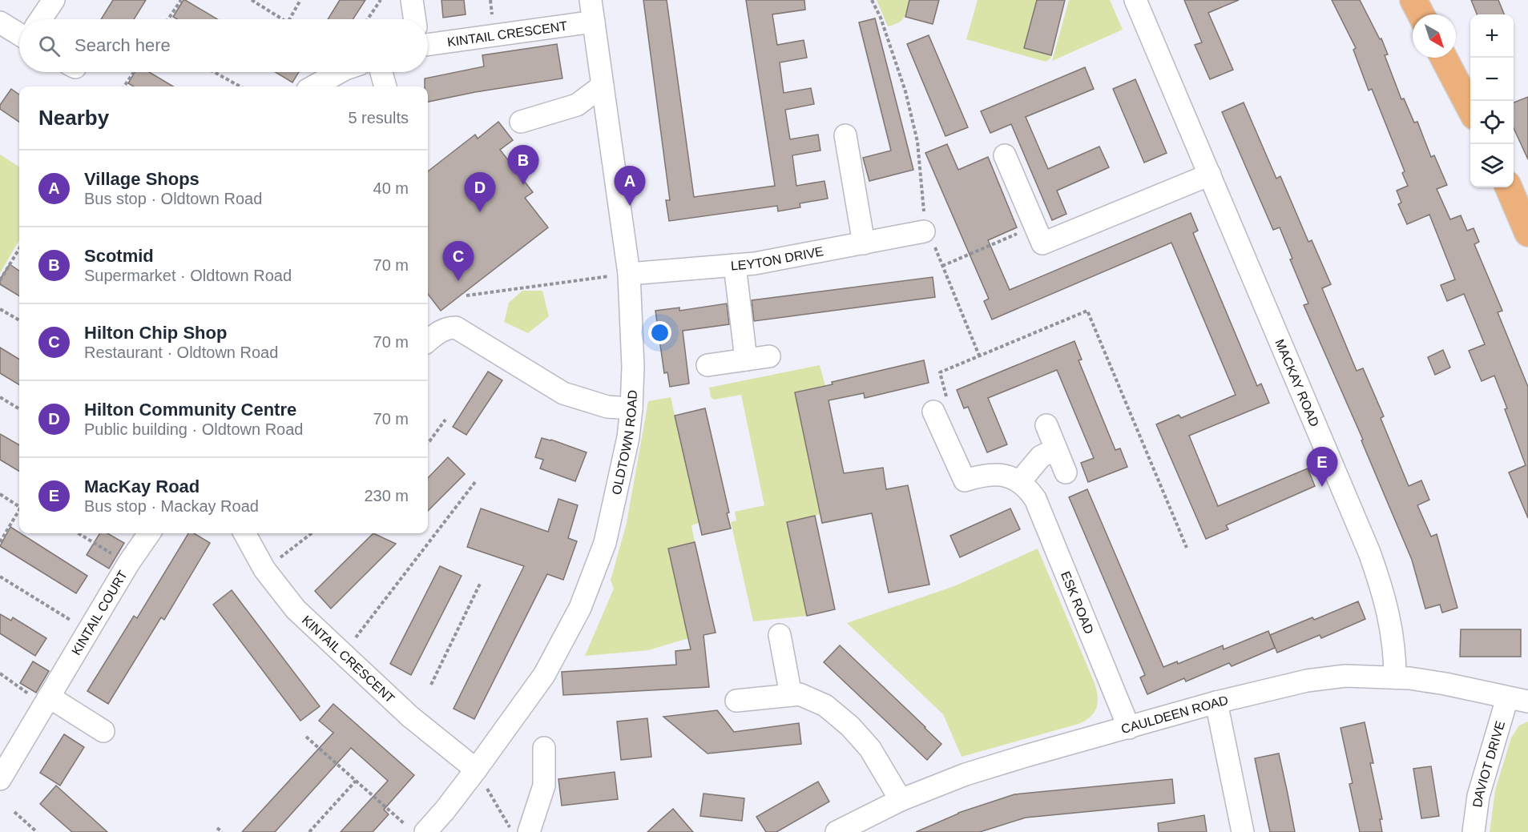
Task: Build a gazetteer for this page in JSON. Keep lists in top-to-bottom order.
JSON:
{
  "streets": {
    "street": [
      "KINTAIL CRESCENT",
      "LEYTON DRIVE",
      "MACKAY ROAD",
      "OLDTOWN ROAD",
      "ESK ROAD",
      "KINTAIL COURT",
      "CAULDEEN ROAD",
      "DAVIOT DRIVE"
    ]
  },
  "crossings": [
    ["KINTAIL CRESCENT", "OLDTOWN ROAD"],
    ["LEYTON DRIVE", "OLDTOWN ROAD"],
    ["MACKAY ROAD", "CAULDEEN ROAD"],
    ["ESK ROAD", "CAULDEEN ROAD"],
    ["CAULDEEN ROAD", "DAVIOT DRIVE"]
  ],
  "north": "bottom right",
  "page": {
    "map_buttons": ["+", "−"],
    "search": "Search here",
    "heading": ["Nearby", "5 results"],
    "pins": [
      "B",
      "A",
      "D",
      "C",
      "E"
    ],
    "list": [
      {
        "mark": "A",
        "name": "Village Shops",
        "note": "Bus stop · Oldtown Road",
        "value": "40 m"
      },
      {
        "mark": "B",
        "name": "Scotmid",
        "note": "Supermarket · Oldtown Road",
        "value": "70 m"
      },
      {
        "mark": "C",
        "name": "Hilton Chip Shop",
        "note": "Restaurant · Oldtown Road",
        "value": "70 m"
      },
      {
        "mark": "D",
        "name": "Hilton Community Centre",
        "note": "Public building · Oldtown Road",
        "value": "70 m"
      },
      {
        "mark": "E",
        "name": "MacKay Road",
        "note": "Bus stop · Mackay Road",
        "value": "230 m"
      }
    ]
  }
}
